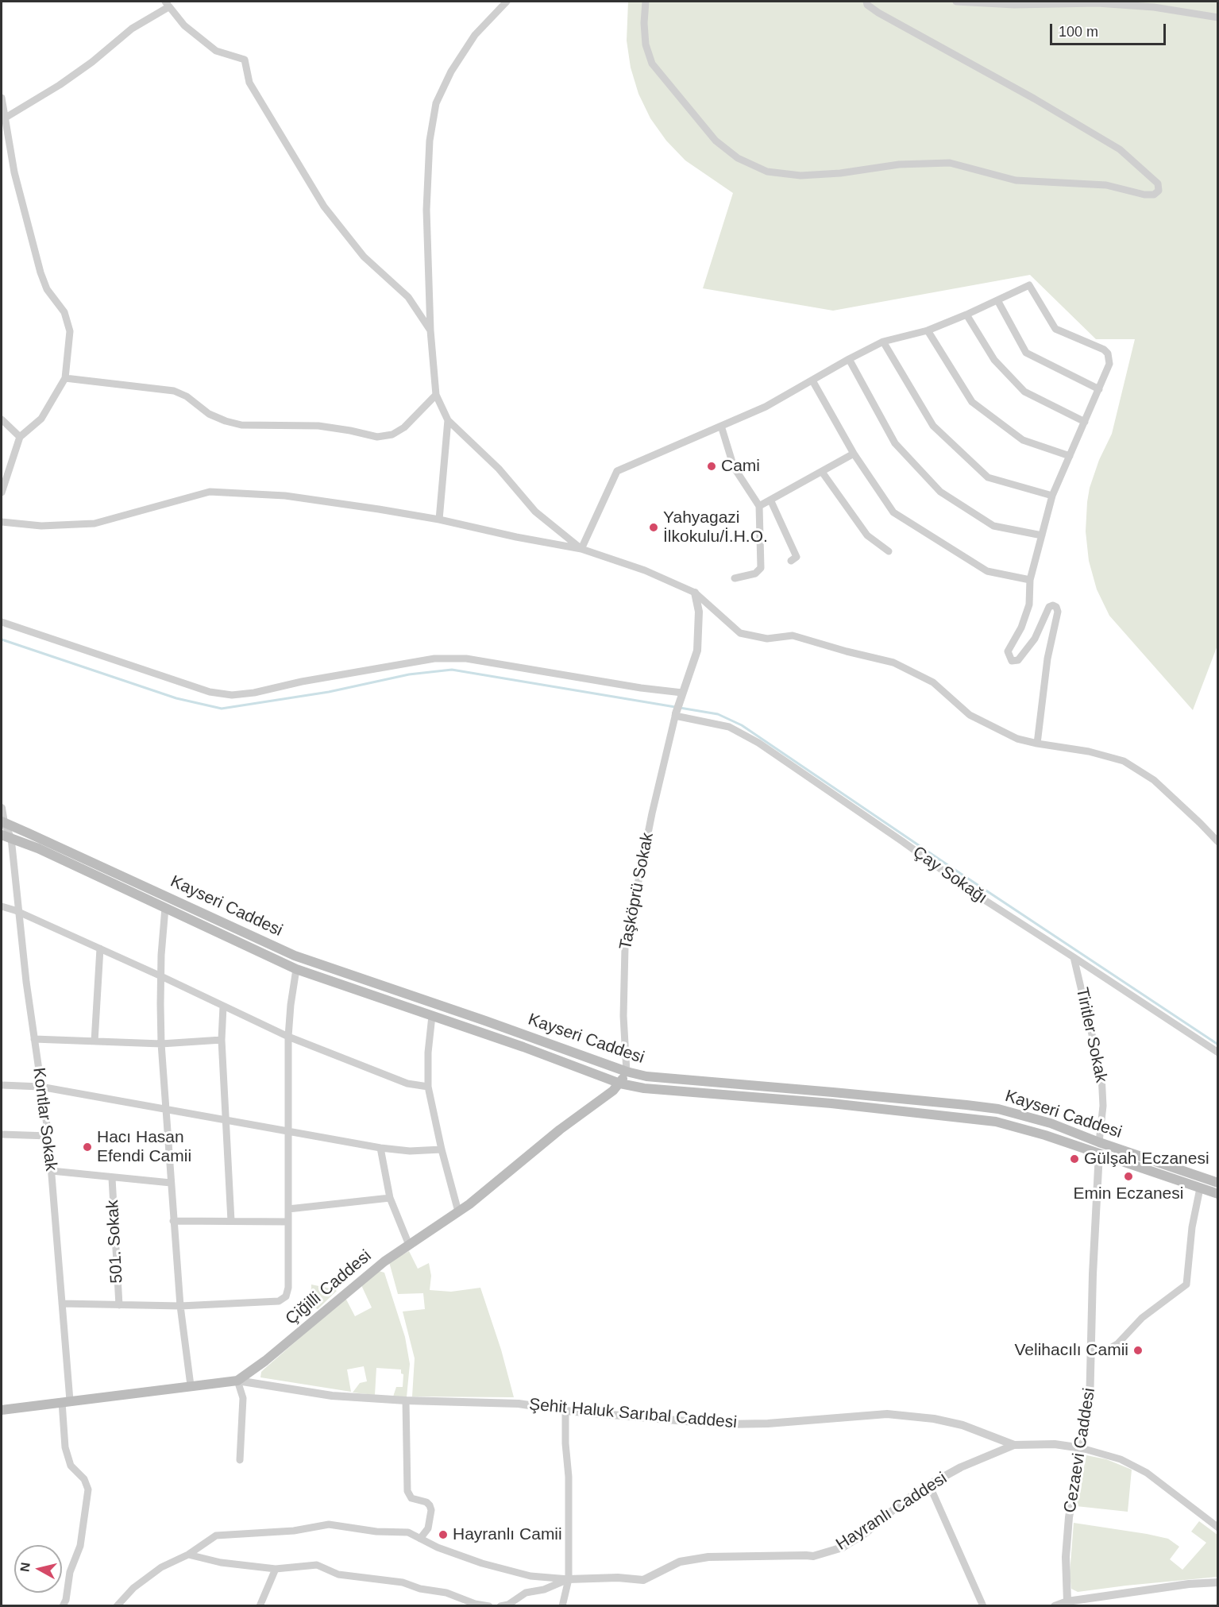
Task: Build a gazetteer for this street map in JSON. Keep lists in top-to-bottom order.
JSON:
{
  "streets": {
    "main road": ["Kayseri Caddesi", "Çiğilli Caddesi"],
    "street": [
      "Çay Sokağı",
      "Taşköprü Sokak",
      "Tiritler Sokak",
      "Kontlar Sokak",
      "501. Sokak",
      "Şehit Haluk Sarıbal Caddesi",
      "Cezaevi Caddesi",
      "Hayranlı Caddesi"
    ]
  },
  "crossings": [
    ["Çay Sokağı", "Taşköprü Sokak"],
    ["Çay Sokağı", "Tiritler Sokak"],
    ["Taşköprü Sokak", "Kayseri Caddesi"],
    ["Taşköprü Sokak", "Çiğilli Caddesi"],
    ["Kayseri Caddesi", "Tiritler Sokak"],
    ["Kayseri Caddesi", "Kontlar Sokak"],
    ["Kayseri Caddesi", "Çiğilli Caddesi"],
    ["Kayseri Caddesi", "Cezaevi Caddesi"],
    ["Kontlar Sokak", "Çiğilli Caddesi"],
    ["Çiğilli Caddesi", "Şehit Haluk Sarıbal Caddesi"],
    ["Şehit Haluk Sarıbal Caddesi", "Cezaevi Caddesi"],
    ["Şehit Haluk Sarıbal Caddesi", "Hayranlı Caddesi"]
  ],
  "places": [
    "Cami",
    "Yahyagazi İlkokulu/İ.H.O.",
    "Hacı Hasan Efendi Camii",
    "Gülşah Eczanesi",
    "Emin Eczanesi",
    "Velihacılı Camii",
    "Hayranlı Camii"
  ],
  "scale_bar": "100 m",
  "north": "left"
}
